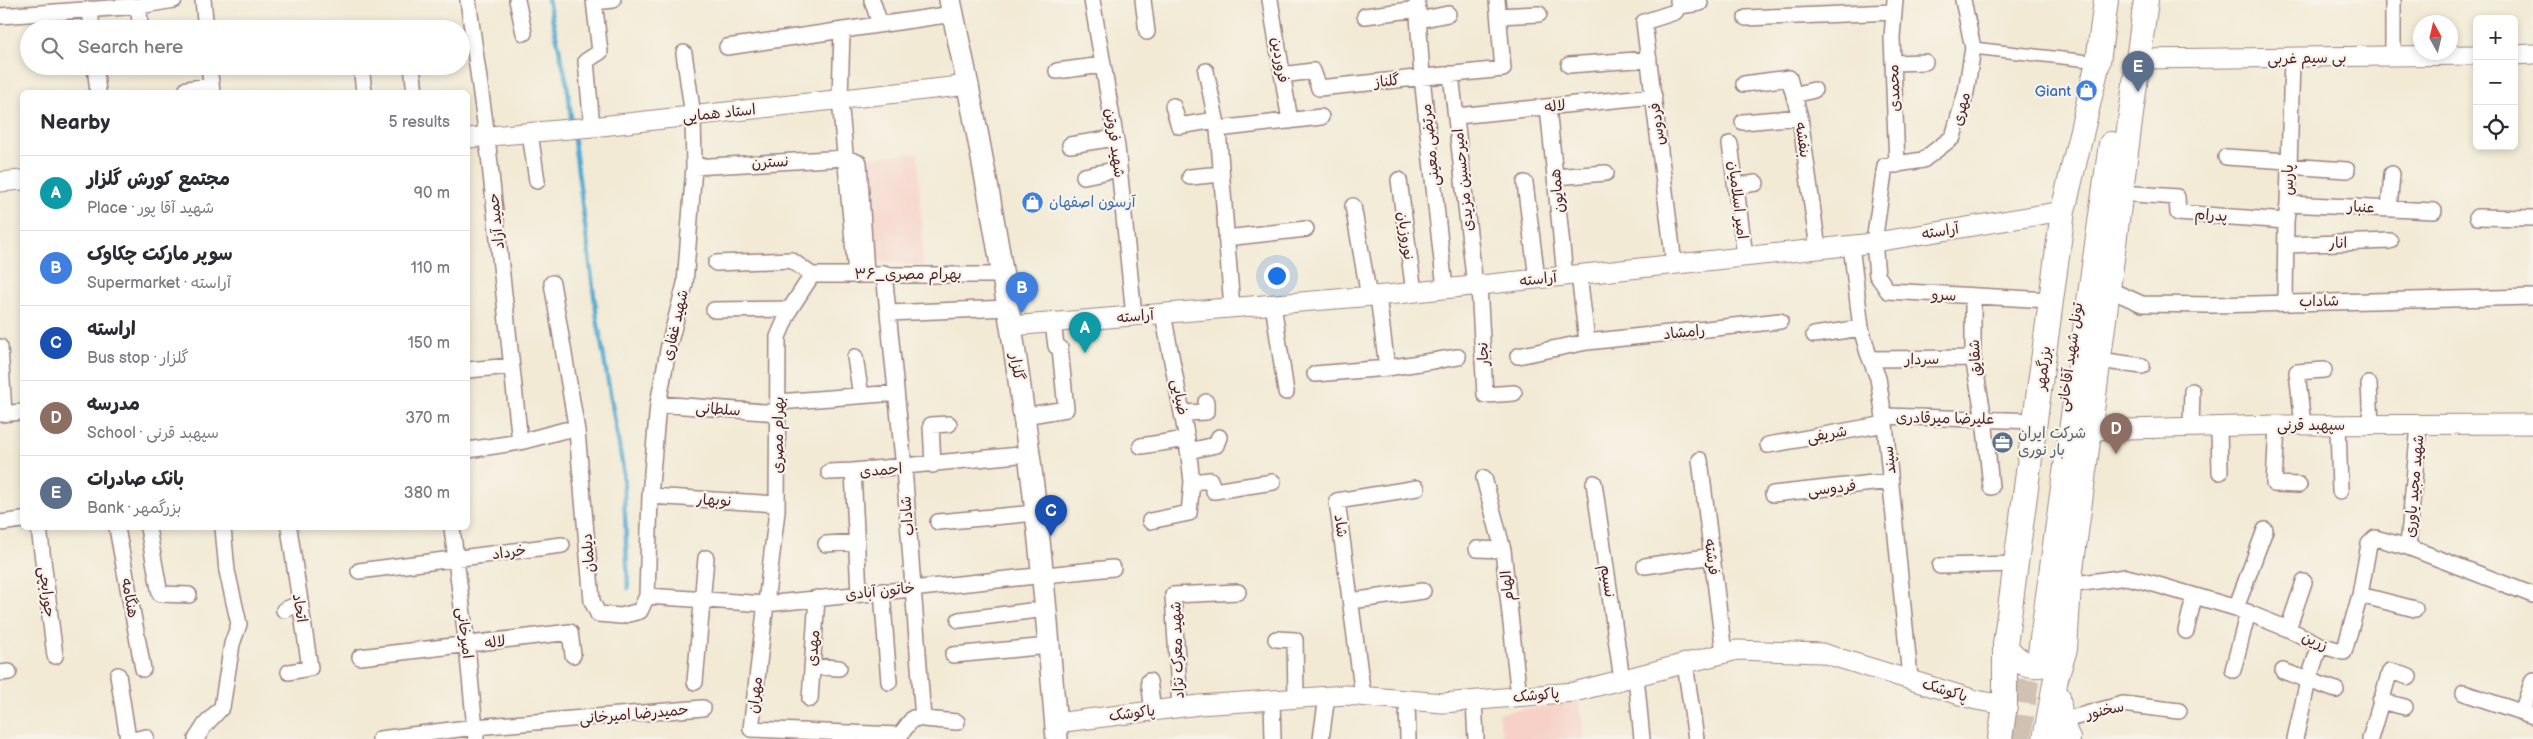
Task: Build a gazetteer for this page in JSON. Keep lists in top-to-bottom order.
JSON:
{
  "streets": {
    "main road": ["تونل شهید آقاخانی", "گلزار", "بزرگمهر"],
    "street": [
      "بی سیم غربی",
      "فروردین",
      "گلناز",
      "محمدی",
      "لاله",
      "مهری",
      "استاد همایی",
      "فردوس",
      "بنفشه",
      "شهید فروتن",
      "مرتضی معینی",
      "نسترن",
      "امیرحسین مزیدی",
      "پارس",
      "همایون",
      "امیر اسلامیان",
      "عنبار",
      "پدرام",
      "حمید آزاد",
      "آراسته",
      "نوروزیان",
      "انار",
      "۳۶_بهرام مصری",
      "سرو",
      "شاداب",
      "شهید غفاری",
      "رامشاد",
      "نجار",
      "شقایق",
      "سردار",
      "ضیایی",
      "سلطانی",
      "علیرضا میرقادری",
      "سپهبد قرنی",
      "شریفی",
      "بهرام مصری",
      "سپند",
      "احمدی",
      "شهید مجید یاوری",
      "فردوسی",
      "نوبهار",
      "شاد",
      "خرداد",
      "دیلمان",
      "فرشته",
      "نسیم",
      "الهام",
      "خاتون آبادی",
      "جورابچی",
      "هنگامه",
      "اتحاد",
      "امیرخانی",
      "زرین",
      "مهدی",
      "شهید معرک نژاد",
      "پاکوشک",
      "مهران",
      "سخنور",
      "حمیدرضا امیرخانی"
    ]
  },
  "crossings": [
    ["بی سیم غربی", "پارس"],
    ["بی سیم غربی", "تونل شهید آقاخانی"],
    ["فروردین", "گلناز"],
    ["گلناز", "مرتضی معینی"],
    ["گلناز", "امیرحسین مزیدی"],
    ["محمدی", "مهری"],
    ["لاله", "فردوس"],
    ["لاله", "امیرحسین مزیدی"],
    ["لاله", "همایون"],
    ["لاله", "امیرخانی"],
    ["استاد همایی", "حمید آزاد"],
    ["استاد همایی", "شهید غفاری"],
    ["استاد همایی", "گلزار"],
    ["فردوس", "آراسته"],
    ["بنفشه", "آراسته"],
    ["شهید فروتن", "آراسته"],
    ["مرتضی معینی", "آراسته"],
    ["نسترن", "شهید غفاری"],
    ["امیرحسین مزیدی", "آراسته"],
    ["امیرحسین مزیدی", "نجار"],
    ["پارس", "عنبار"],
    ["پارس", "پدرام"],
    ["پارس", "انار"],
    ["پارس", "شاداب"],
    ["همایون", "آراسته"],
    ["امیر اسلامیان", "آراسته"],
    ["آراسته", "نوروزیان"],
    ["آراسته", "سرو"],
    ["آراسته", "نجار"],
    ["آراسته", "گلزار"],
    ["آراسته", "بزرگمهر"],
    ["آراسته", "ضیایی"],
    ["آراسته", "سپند"],
    ["۳۶_بهرام مصری", "شاداب"],
    ["۳۶_بهرام مصری", "گلزار"],
    ["۳۶_بهرام مصری", "بهرام مصری"],
    ["سرو", "شقایق"],
    ["سرو", "بزرگمهر"],
    ["شاداب", "سلطانی"],
    ["شاداب", "احمدی"],
    ["شاداب", "خاتون آبادی"],
    ["شهید غفاری", "سلطانی"],
    ["شهید غفاری", "نوبهار"],
    ["شهید غفاری", "دیلمان"],
    ["شهید غفاری", "خاتون آبادی"],
    ["تونل شهید آقاخانی", "بزرگمهر"],
    ["شقایق", "سردار"],
    ["شقایق", "علیرضا میرقادری"],
    ["سردار", "سپند"],
    ["گلزار", "احمدی"],
    ["گلزار", "خاتون آبادی"],
    ["گلزار", "پاکوشک"],
    ["بزرگمهر", "علیرضا میرقادری"],
    ["بزرگمهر", "پاکوشک"],
    ["سلطانی", "بهرام مصری"],
    ["علیرضا میرقادری", "شریفی"],
    ["علیرضا میرقادری", "سپند"],
    ["سپهبد قرنی", "شهید مجید یاوری"],
    ["شریفی", "سپند"],
    ["بهرام مصری", "نوبهار"],
    ["بهرام مصری", "خاتون آبادی"],
    ["بهرام مصری", "مهران"],
    ["سپند", "فردوسی"],
    ["سپند", "پاکوشک"],
    ["احمدی", "خاتون آبادی"],
    ["شهید مجید یاوری", "زرین"],
    ["شاد", "پاکوشک"],
    ["خرداد", "امیرخانی"],
    ["دیلمان", "خاتون آبادی"],
    ["فرشته", "پاکوشک"],
    ["نسیم", "پاکوشک"],
    ["الهام", "پاکوشک"],
    ["خاتون آبادی", "مهدی"],
    ["خاتون آبادی", "مهران"],
    ["امیرخانی", "حمیدرضا امیرخانی"],
    ["شهید معرک نژاد", "پاکوشک"]
  ],
  "places": {
    "shop": ["Giant", "آرسون اصفهان"],
    "office": ["شرکت ایران بار نوری"]
  },
  "north": "top",
  "page": {
    "map_buttons": ["+", "−"],
    "search": "Search here",
    "pins": [
      "E",
      "B",
      "A",
      "D",
      "C"
    ],
    "heading": ["Nearby", "5 results"],
    "list": [
      {
        "mark": "A",
        "name": "مجتمع کورش گلزار",
        "note": "Place · شهید آقا پور",
        "value": "90 m"
      },
      {
        "mark": "B",
        "name": "سوپر مارکت چکاوک",
        "note": "Supermarket · آراسته",
        "value": "110 m"
      },
      {
        "mark": "C",
        "name": "اراسته",
        "note": "Bus stop · گلزار",
        "value": "150 m"
      },
      {
        "mark": "D",
        "name": "مدرسه",
        "note": "School · سپهبد قرنی",
        "value": "370 m"
      },
      {
        "mark": "E",
        "name": "بانک صادرات",
        "note": "Bank · بزرگمهر",
        "value": "380 m"
      }
    ]
  }
}
